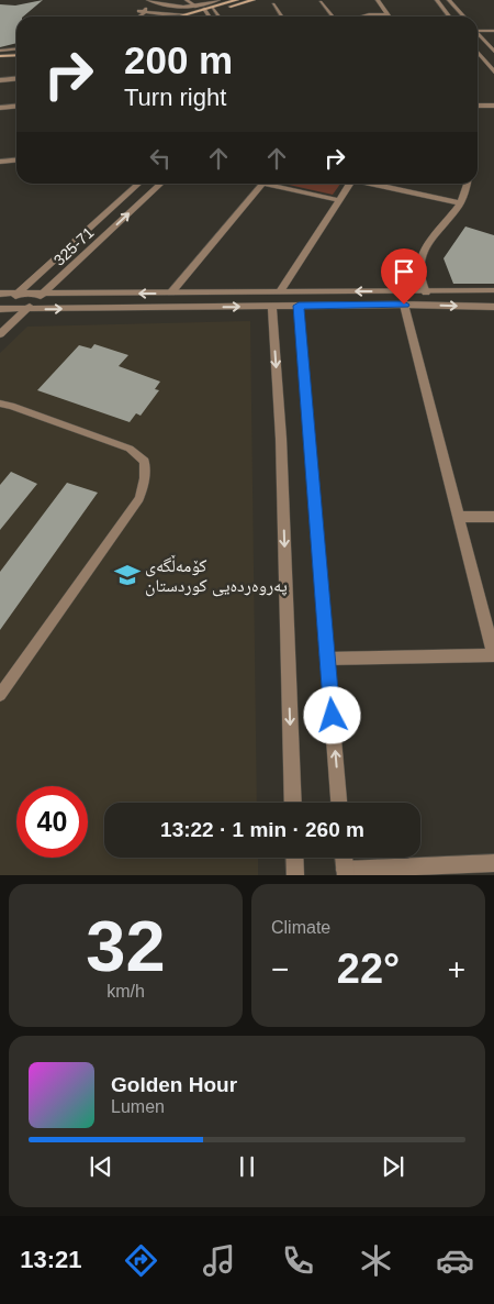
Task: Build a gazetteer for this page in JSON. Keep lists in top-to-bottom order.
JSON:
{
  "streets": {
    "street": ["325-71"]
  },
  "places": {
    "school or university": ["كۆمەڵگەی پەروەردەیی كوردستان"]
  },
  "page": {
    "turn": ["200 m", "Turn right"],
    "limit": "40",
    "trip": "13:22 · 1 min · 260 m",
    "tile": [
      ["32", "km/h"],
      "Climate"
    ],
    "heat": ["−", "22°", "+"],
    "song": ["Golden Hour", "Lumen"],
    "tabs": "13:21"
  }
}
